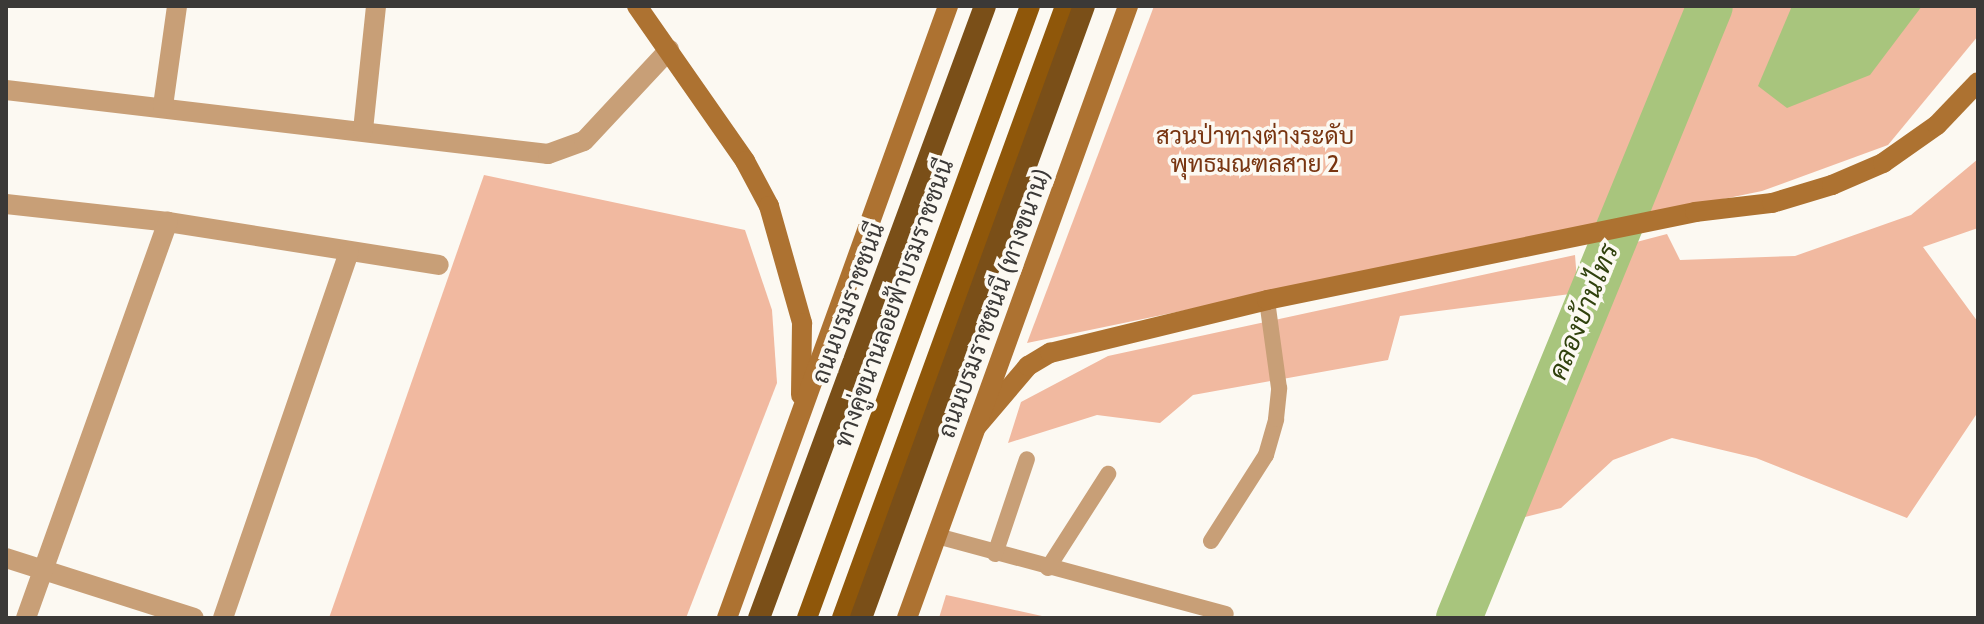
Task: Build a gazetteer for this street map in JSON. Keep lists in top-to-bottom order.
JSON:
{
  "streets": {
    "highway": ["ถนนบรมราชชนนี"],
    "main road": ["ทางคู่ขนานลอยฟ้าบรมราชชนนี", "ถนนบรมราชชนนี (ทางขนาน)"]
  },
  "water": ["คลองบ้านไทร"],
  "parks": ["สวนป่าทางต่างระดับ พุทธมณฑลสาย 2"]
}
